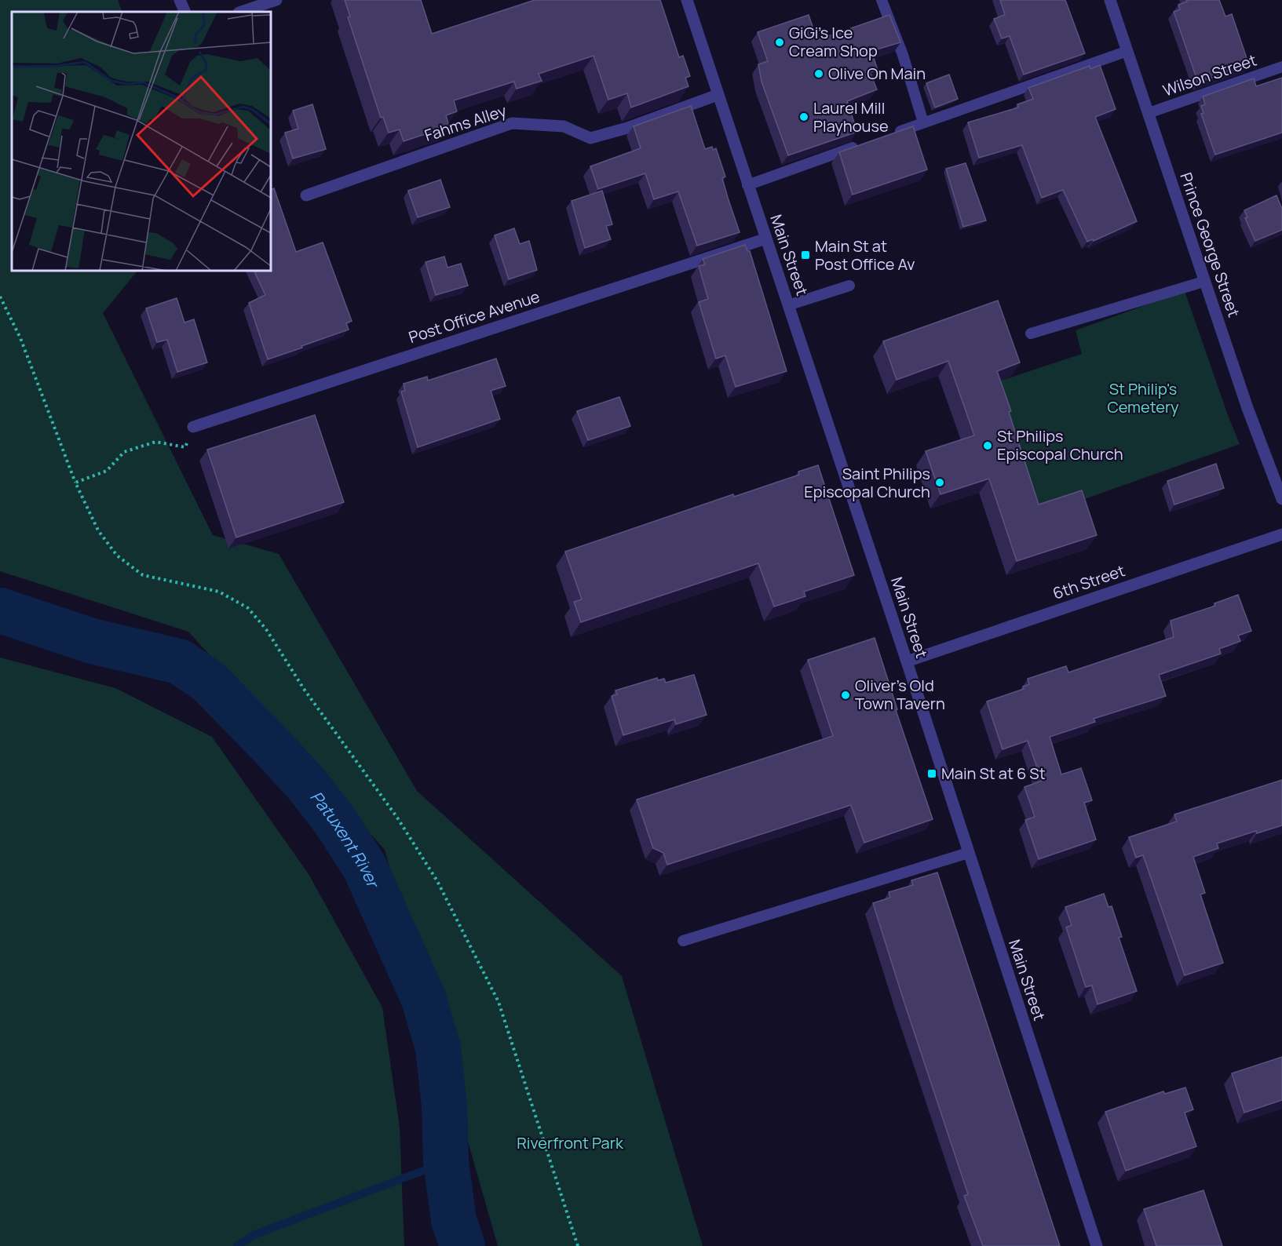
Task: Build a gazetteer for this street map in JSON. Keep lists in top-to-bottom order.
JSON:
{
  "streets": {
    "street": [
      "Fahms Alley",
      "Prince George Street",
      "Main Street",
      "Post Office Avenue",
      "6th Street"
    ],
    "lane": ["Wilson Street"]
  },
  "crossings": [
    ["Wilson Street", "Prince George Street"],
    ["Fahms Alley", "Main Street"],
    ["Main Street", "Post Office Avenue"],
    ["Main Street", "6th Street"]
  ],
  "water": ["Patuxent River"],
  "parks": ["St Philip's Cemetery", "Riverfront Park"],
  "places": {
    "other": [
      "GiGi's Ice Cream Shop",
      "Olive On Main",
      "Laurel Mill Playhouse",
      "St Philips Episcopal Church",
      "Saint Philips Episcopal Church",
      "Oliver's Old Town Tavern"
    ],
    "transit": ["Main St at Post Office Av", "Main St at 6 St"]
  }
}
